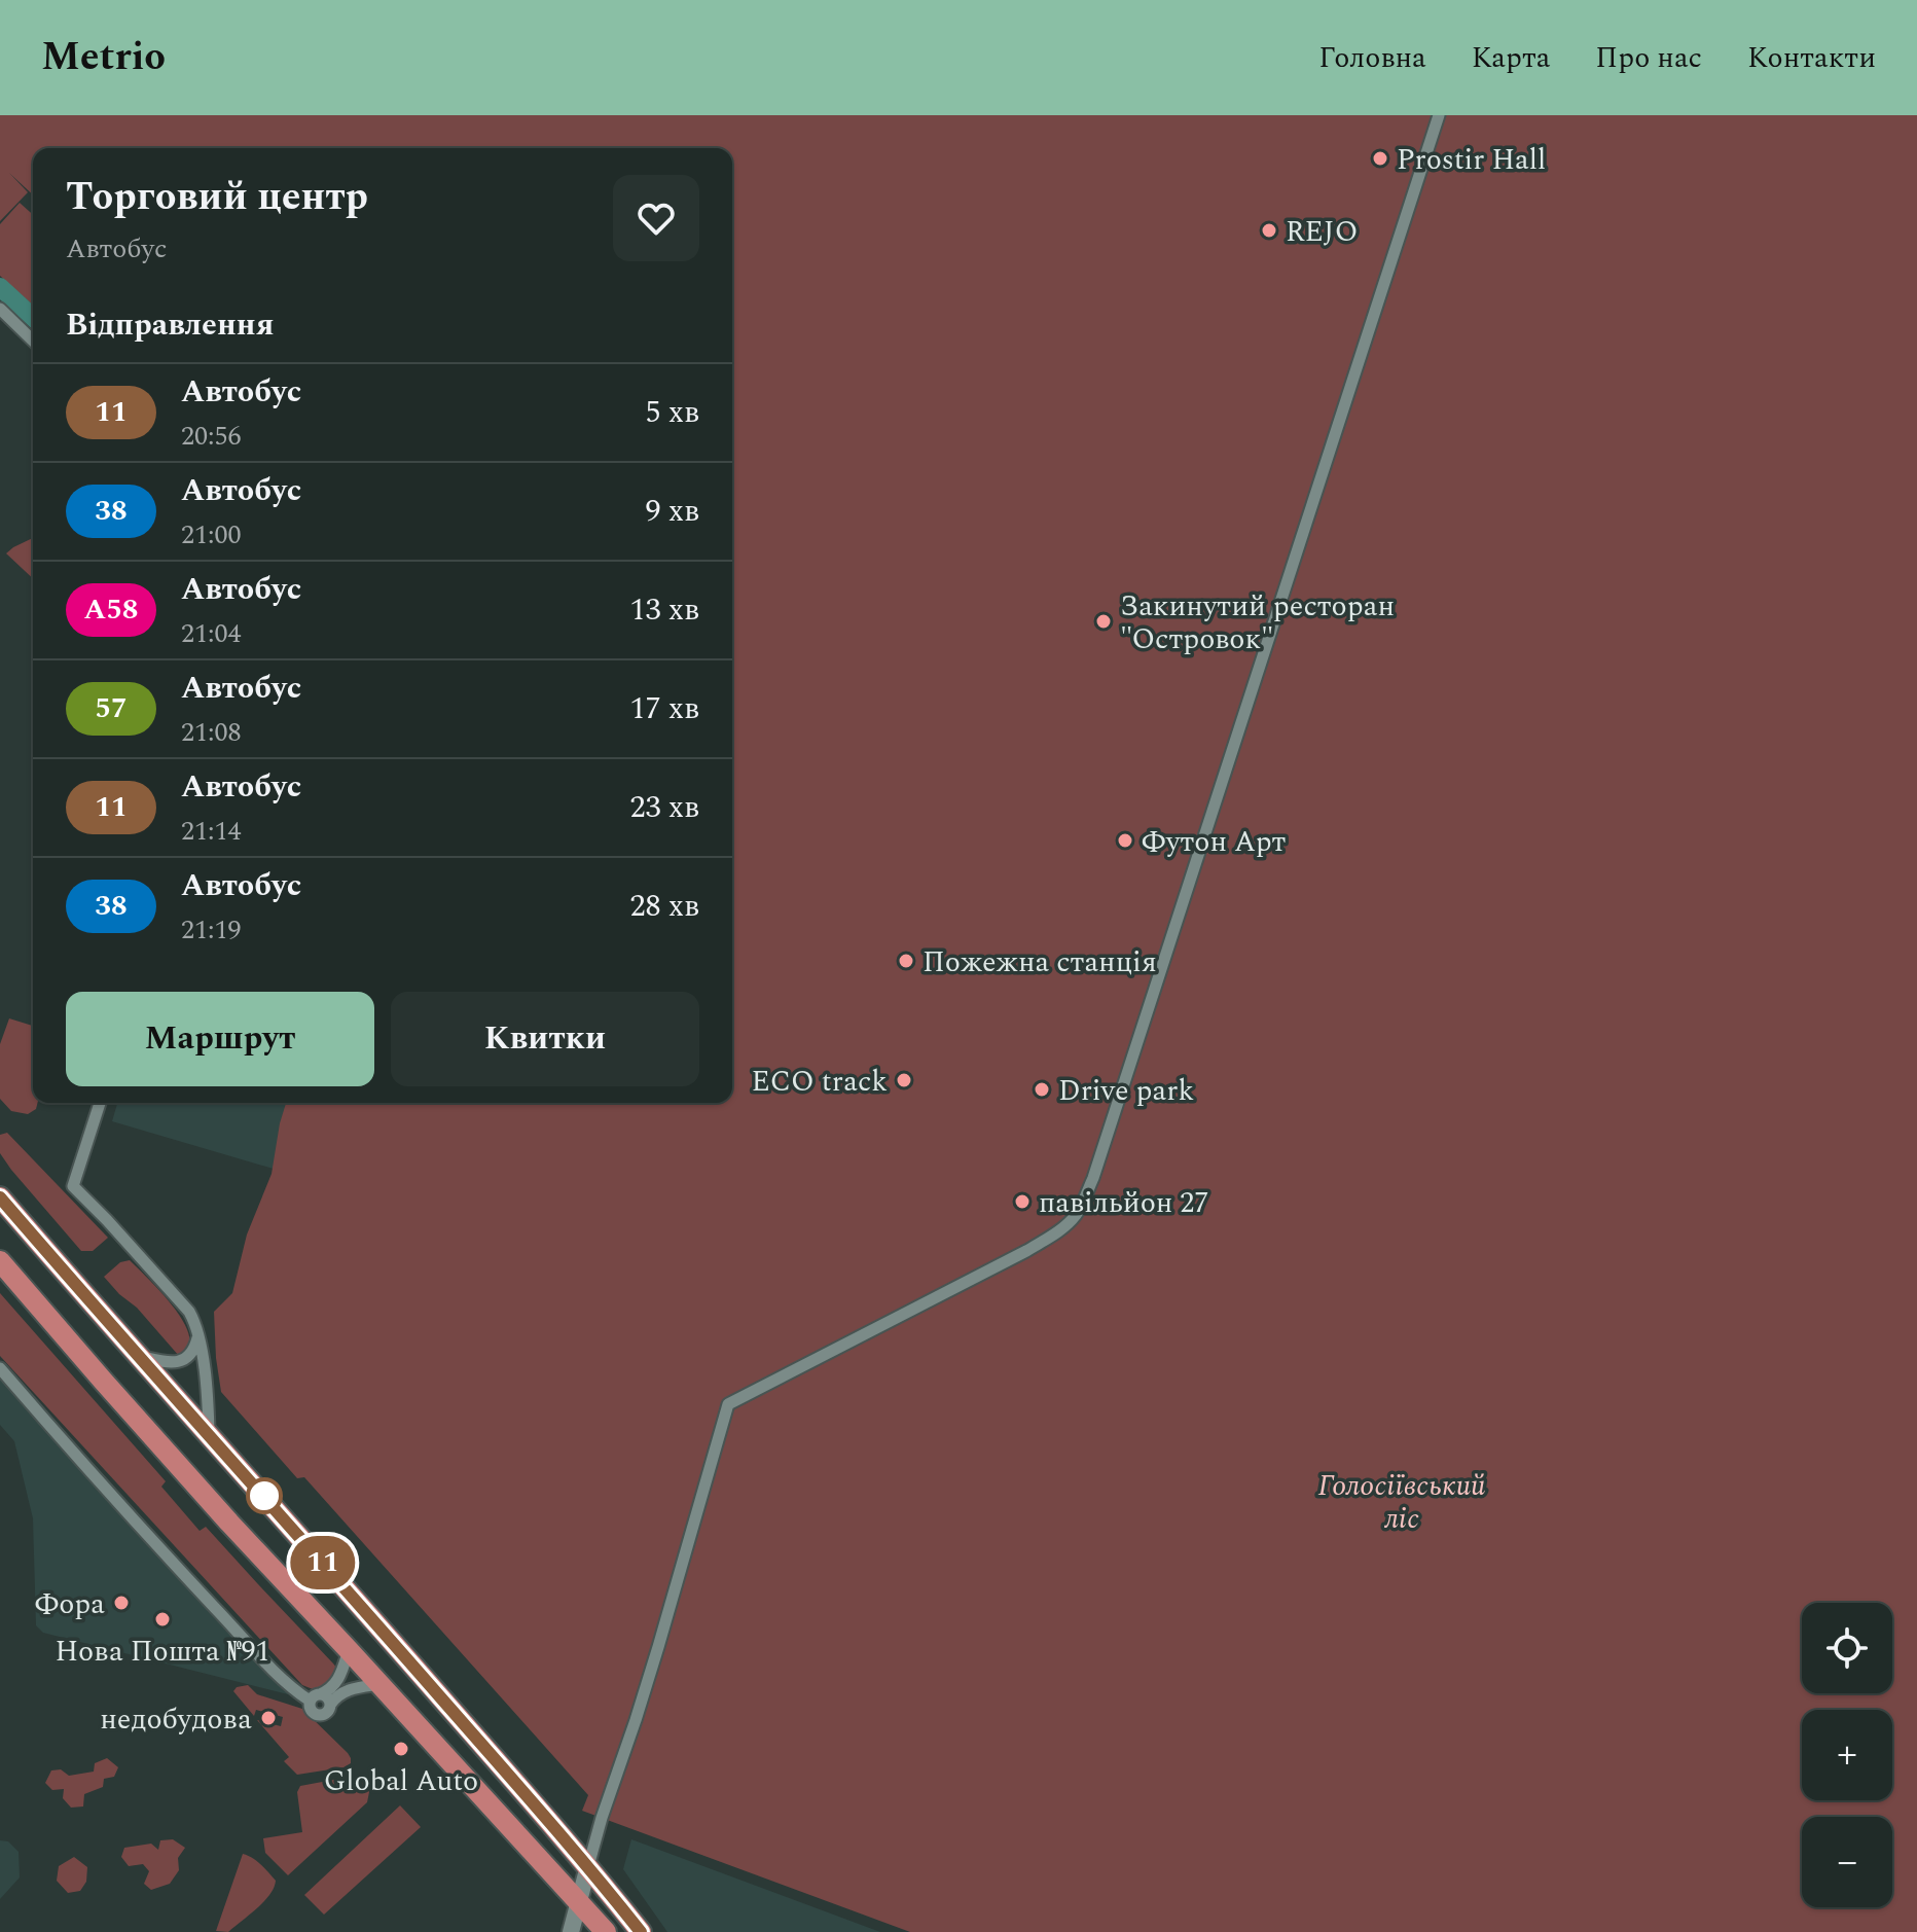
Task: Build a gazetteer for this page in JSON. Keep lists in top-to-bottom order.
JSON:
{
  "parks": ["Голосіївський ліс"],
  "places": [
    "Prostir Hall",
    "REJO",
    "Закинутий ресторан \"Островок\"",
    "Футон Арт",
    "Пожежна станція",
    "ECO track",
    "Drive park",
    "павільйон 27",
    "Фора",
    "Нова Пошта №91",
    "недобудова",
    "Global Auto"
  ],
  "lines": ["bus line 11"],
  "page": {
    "header": "Metrio",
    "nav": [
      "Головна",
      "Карта",
      "Про нас",
      "Контакти"
    ],
    "on_map": "11",
    "heading": [
      ["Торговий центр", "Автобус"],
      "Відправлення"
    ],
    "list": [
      {
        "mark": "11",
        "name": "Автобус",
        "note": "20:56",
        "value": "5 хв"
      },
      {
        "mark": "38",
        "name": "Автобус",
        "note": "21:00",
        "value": "9 хв"
      },
      {
        "mark": "А58",
        "name": "Автобус",
        "note": "21:04",
        "value": "13 хв"
      },
      {
        "mark": "57",
        "name": "Автобус",
        "note": "21:08",
        "value": "17 хв"
      },
      {
        "mark": "11",
        "name": "Автобус",
        "note": "21:14",
        "value": "23 хв"
      },
      {
        "mark": "38",
        "name": "Автобус",
        "note": "21:19",
        "value": "28 хв"
      }
    ],
    "buttons": ["Маршрут", "Квитки"],
    "map_buttons": ["+", "−"]
  }
}
